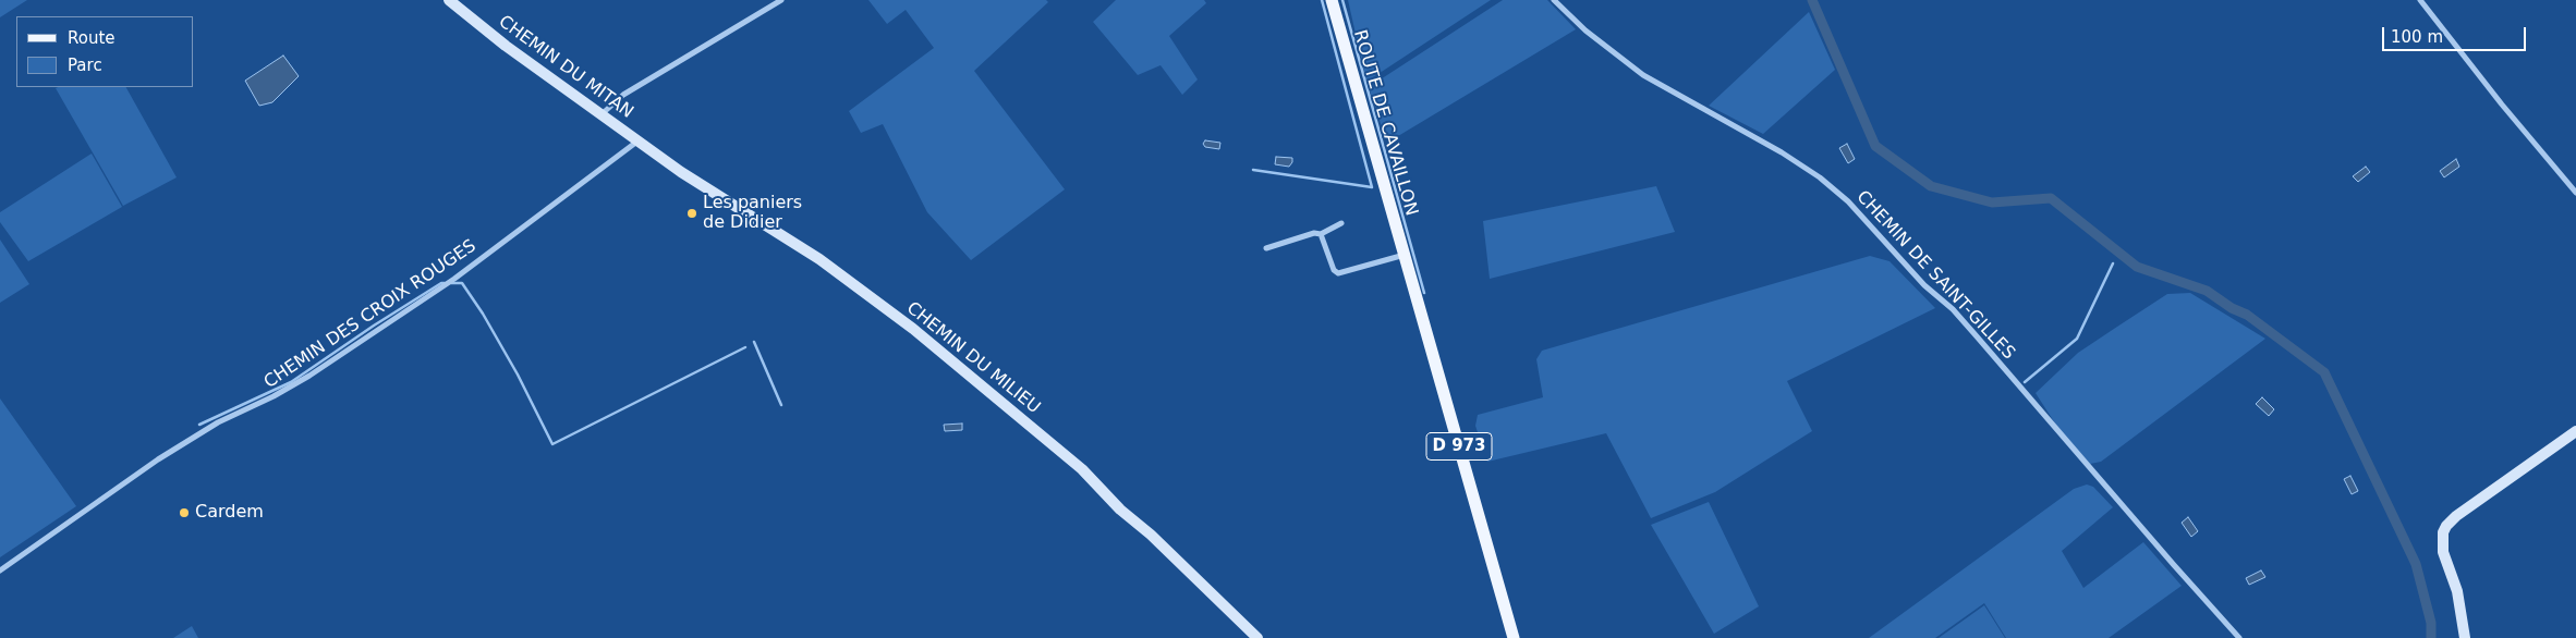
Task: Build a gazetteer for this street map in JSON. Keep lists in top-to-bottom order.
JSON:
{
  "streets": {
    "main road": ["ROUTE DE CAVAILLON", "D 973"],
    "street": [
      "CHEMIN DU MITAN",
      "CHEMIN DE SAINT-GILLES",
      "CHEMIN DES CROIX ROUGES",
      "CHEMIN DU MILIEU"
    ]
  },
  "crossings": [
    ["CHEMIN DU MITAN", "CHEMIN DES CROIX ROUGES"],
    ["CHEMIN DU MITAN", "CHEMIN DU MILIEU"],
    ["ROUTE DE CAVAILLON", "D 973"],
    ["CHEMIN DES CROIX ROUGES", "CHEMIN DU MILIEU"]
  ],
  "places": ["Les paniers de Didier", "Cardem"],
  "legend": ["Route", "Parc"],
  "scale_bar": "100 m"
}
